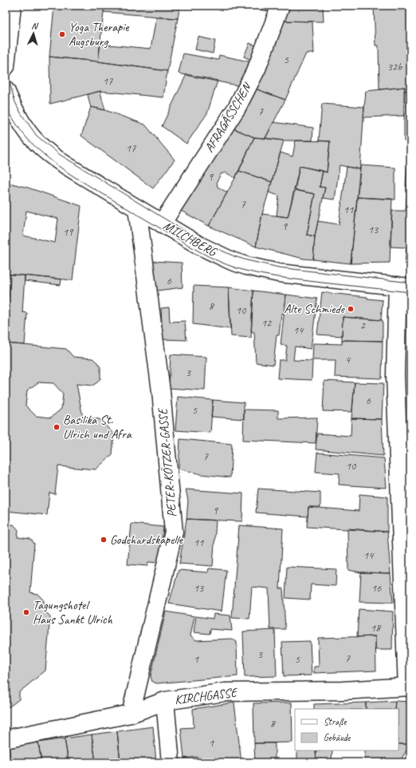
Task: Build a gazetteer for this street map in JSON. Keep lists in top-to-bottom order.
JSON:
{
  "streets": {
    "street": [
      "AFRAGÄSSCHEN",
      "MILCHBERG",
      "PETER-KÖTZER-GASSE",
      "KIRCHGASSE"
    ]
  },
  "crossings": [
    ["AFRAGÄSSCHEN", "MILCHBERG"],
    ["MILCHBERG", "PETER-KÖTZER-GASSE"],
    ["PETER-KÖTZER-GASSE", "KIRCHGASSE"]
  ],
  "places": [
    "Yoga Therapie Augsburg",
    "Alte Schmiede",
    "Basilika St. Ulrich und Afra",
    "Godehardskapelle",
    "Tagungshotel Haus Sankt Ulrich"
  ],
  "house_numbers": [
    "5",
    "32b",
    "17",
    "7",
    "17",
    "9",
    "7",
    "11",
    "9",
    "13",
    "19",
    "6",
    "8",
    "10",
    "12",
    "2",
    "14",
    "4",
    "3",
    "6",
    "5",
    "7",
    "10",
    "9",
    "11",
    "14",
    "13",
    "16",
    "18",
    "3",
    "7",
    "1",
    "5",
    "8",
    "1"
  ],
  "legend": ["Straße", "Gebäude"],
  "north": "top"
}
